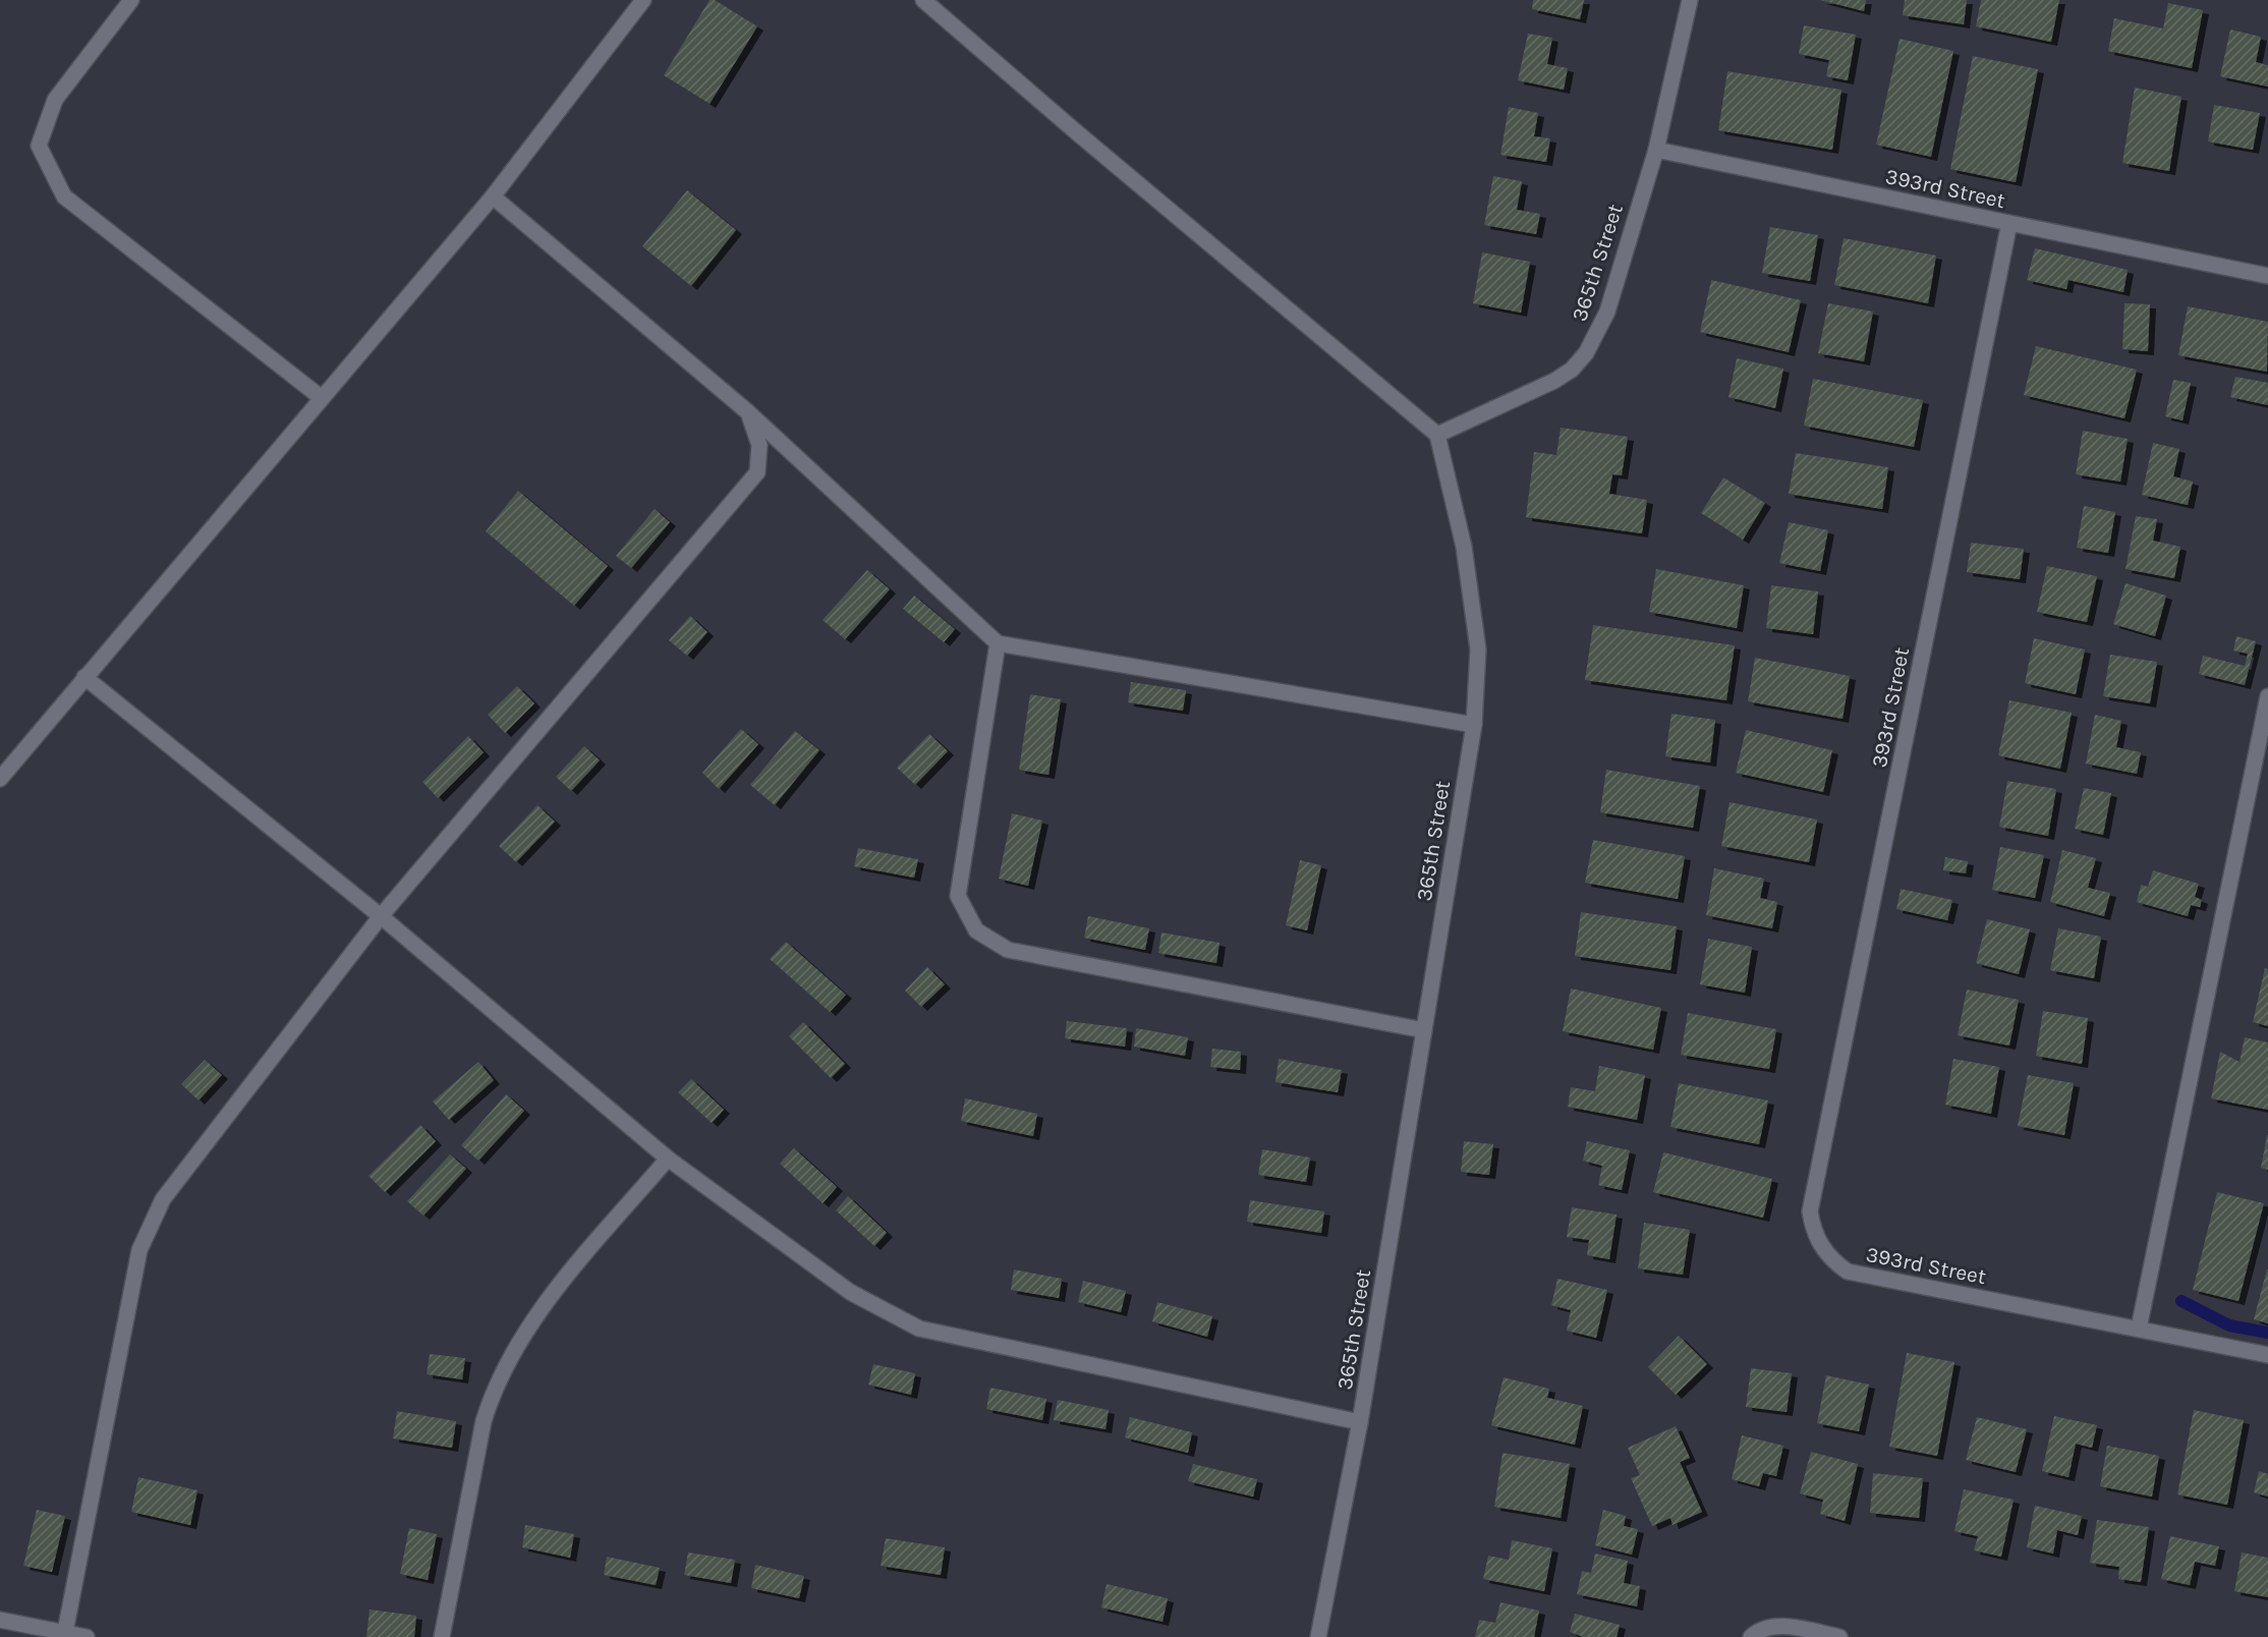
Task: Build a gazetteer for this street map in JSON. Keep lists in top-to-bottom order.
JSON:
{
  "streets": {
    "street": ["393rd Street", "365th Street"]
  },
  "crossings": [
    ["393rd Street", "365th Street"]
  ]
}
